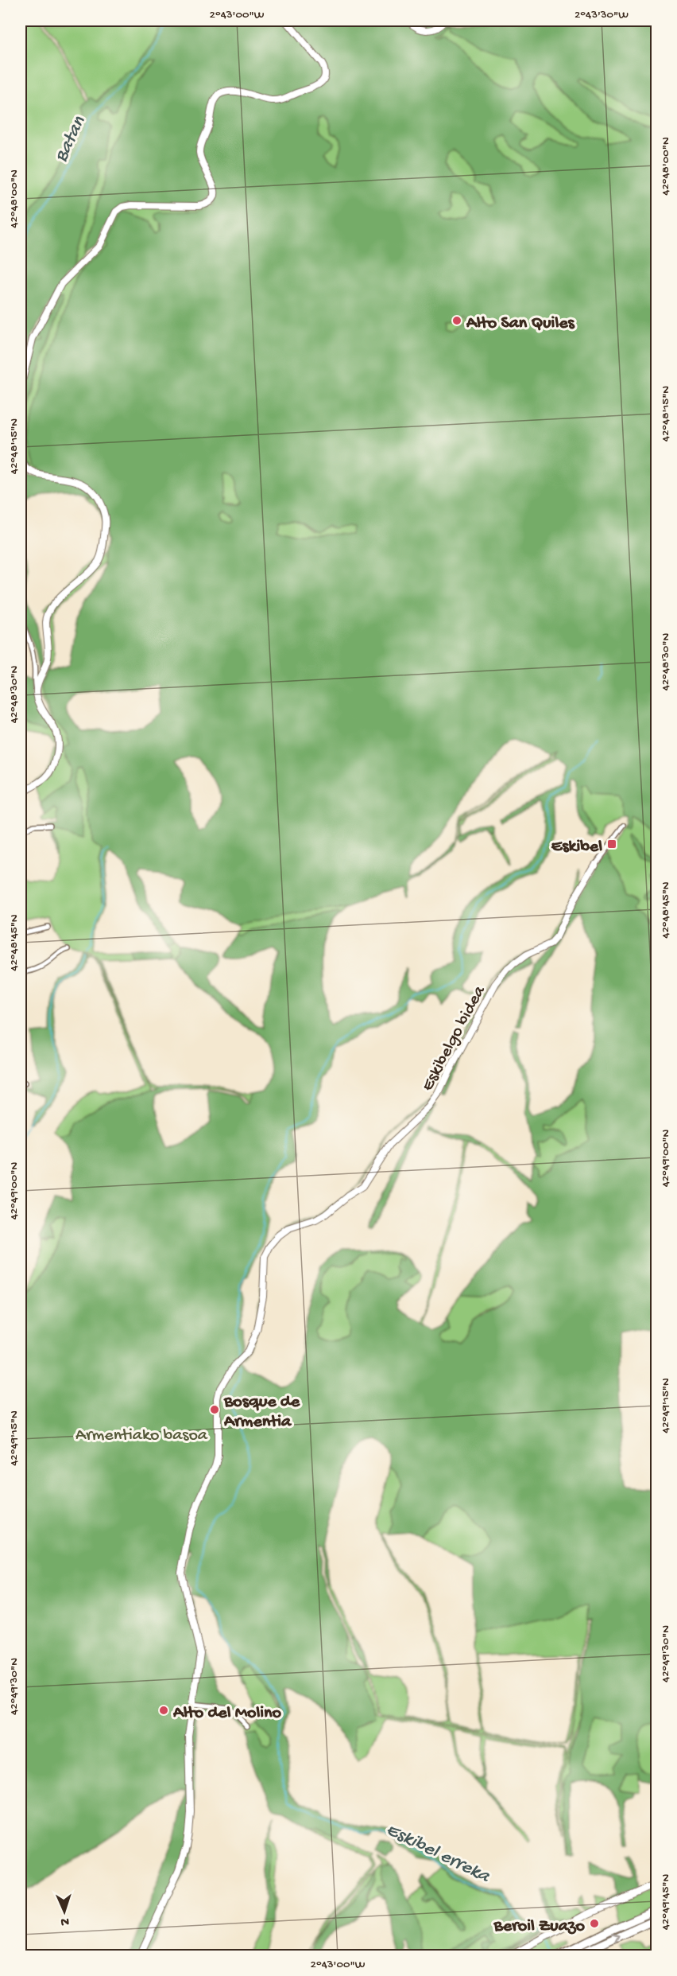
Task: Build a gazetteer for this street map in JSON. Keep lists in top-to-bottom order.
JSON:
{
  "streets": {
    "street": ["Eskibelgo bidea"]
  },
  "water": ["Batan", "Eskibel erreka"],
  "parks": ["Armentiako basoa"],
  "places": {
    "other": [
      "Alto San Quiles",
      "Bosque de Armentia",
      "Alto del Molino",
      "Beroil Zuazo"
    ],
    "transit": ["Eskibel"]
  },
  "north": "bottom",
  "coordinates": [
    "2°43'00\"W",
    "2°43'30\"W",
    "42°48'00\"N",
    "42°48'15\"N",
    "42°48'30\"N",
    "42°48'45\"N",
    "42°49'00\"N",
    "42°49'15\"N",
    "42°49'30\"N",
    "42°49'45\"N"
  ]
}
